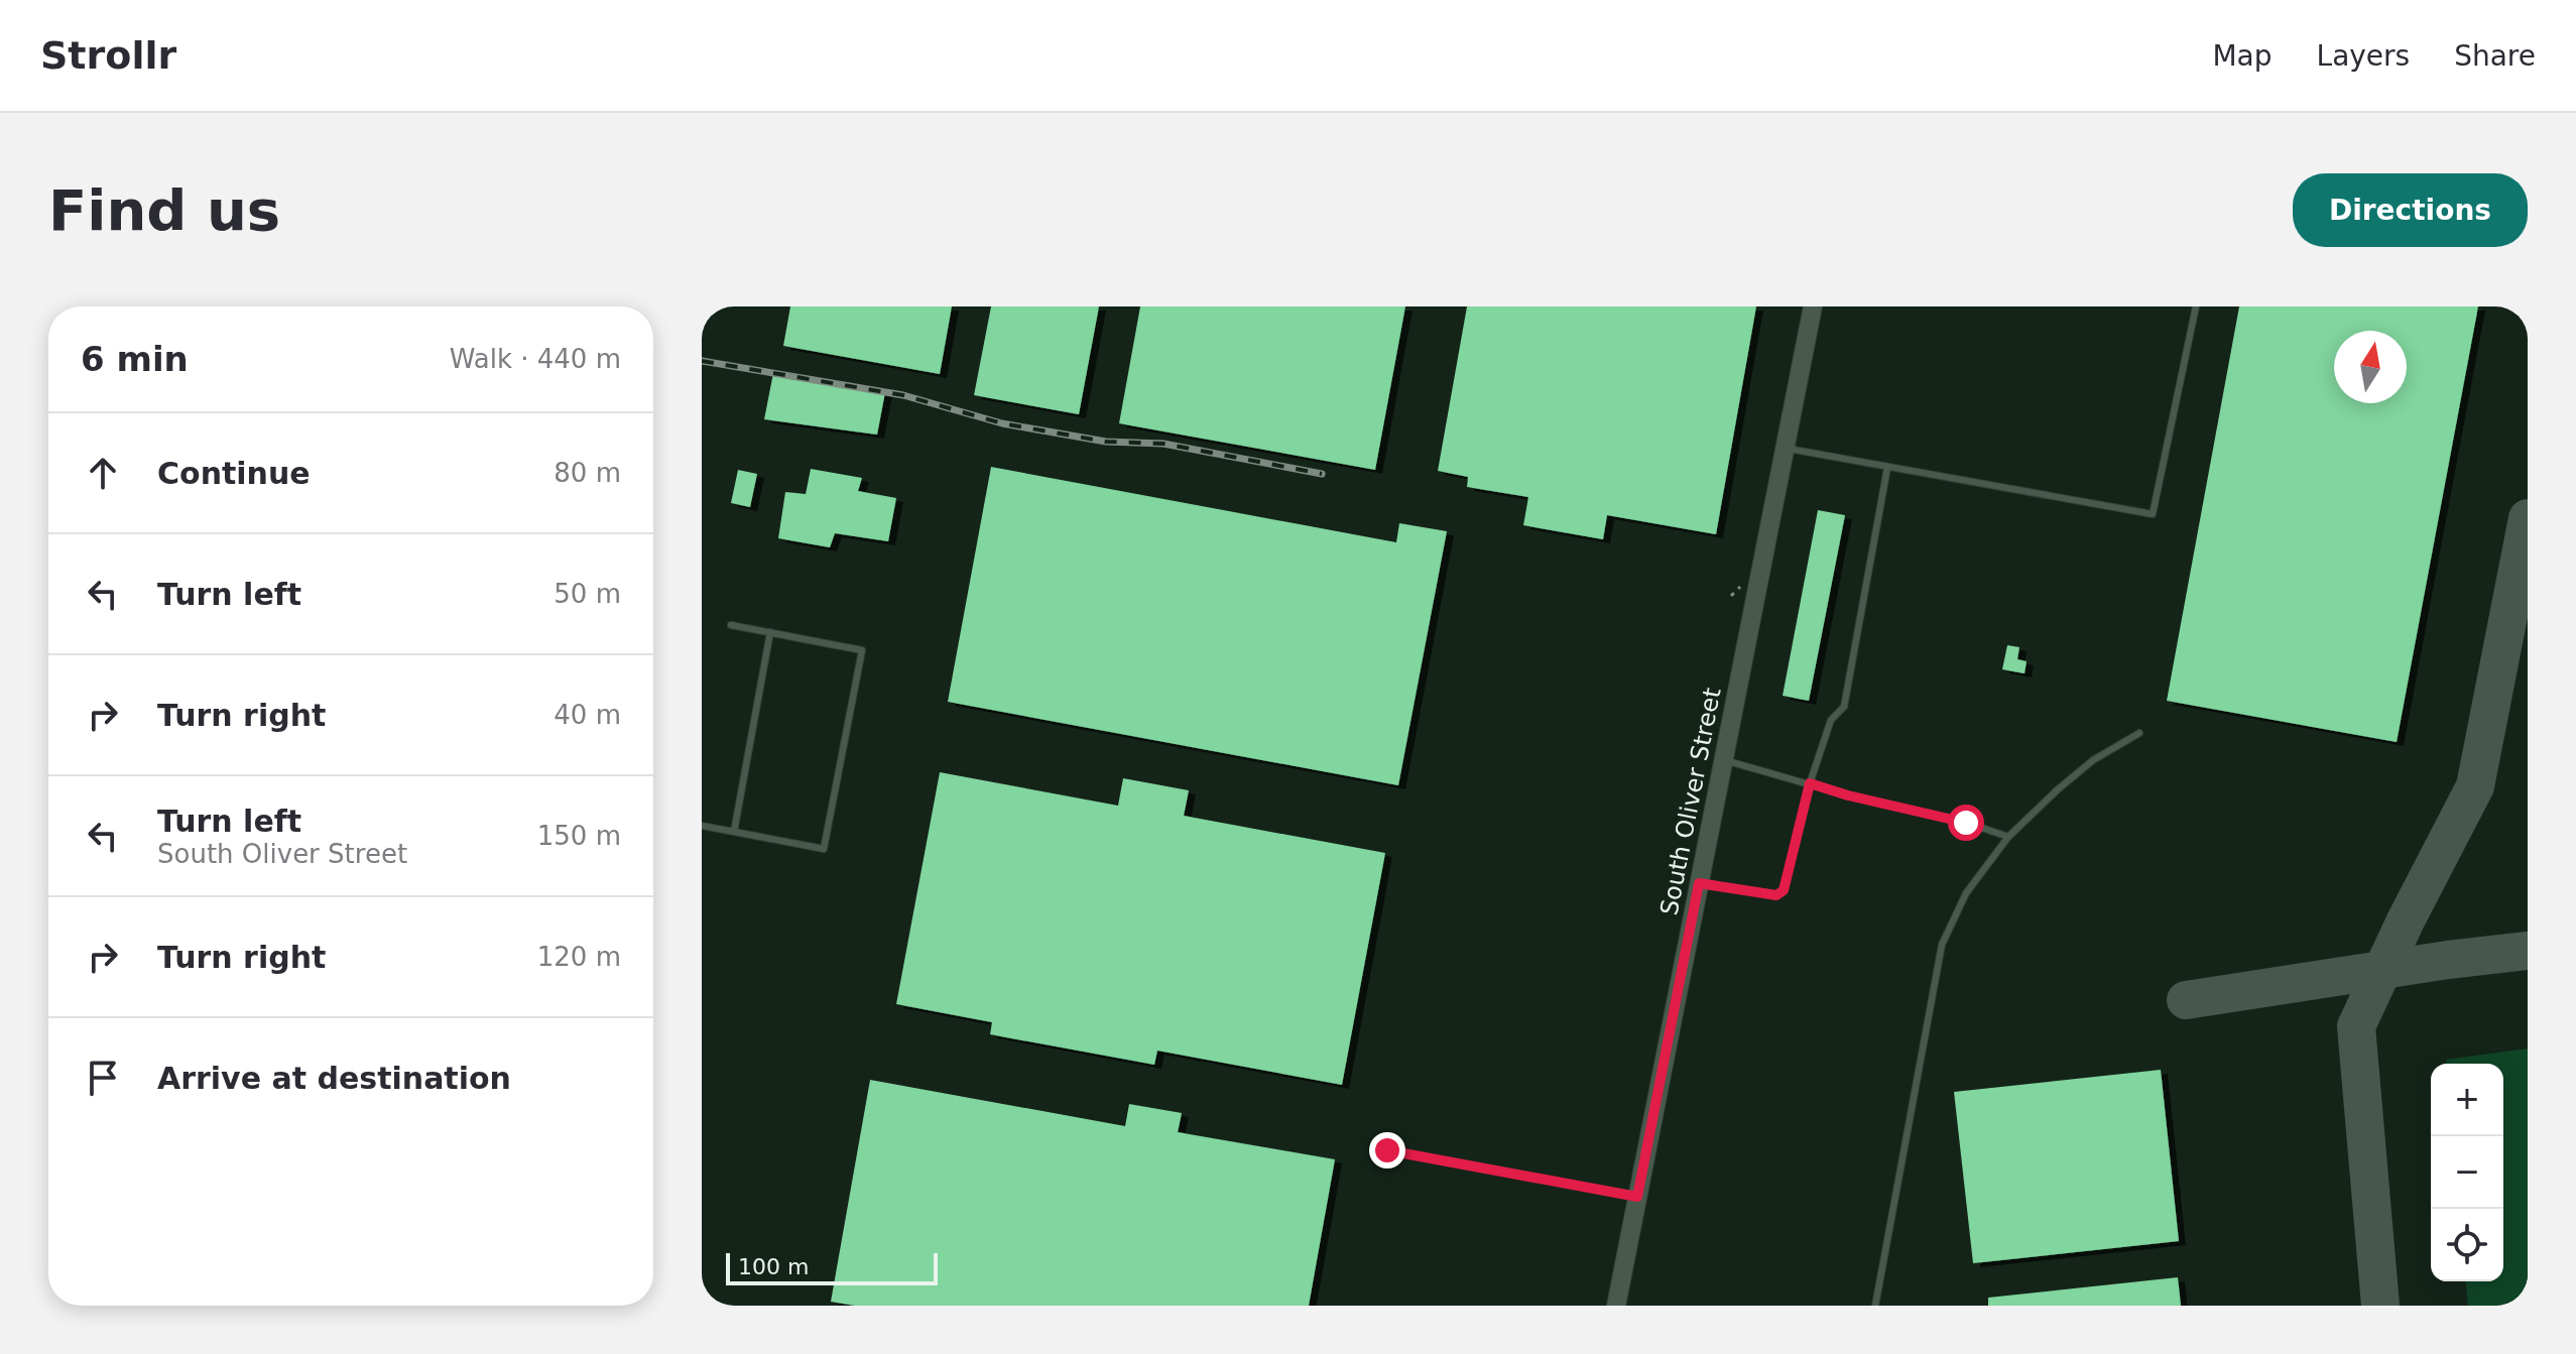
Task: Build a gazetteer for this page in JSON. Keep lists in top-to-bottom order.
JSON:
{
  "streets": {
    "main road": ["South Oliver Street"]
  },
  "scale_bar": "100 m",
  "north": "top",
  "page": {
    "header": "Strollr",
    "nav": ["Map", "Layers", "Share"],
    "buttons": "Directions",
    "title": "Find us",
    "heading": ["6 min", "Walk · 440 m"],
    "list": [
      ["Continue", "80 m"],
      ["Turn left", "50 m"],
      ["Turn right", "40 m"],
      ["Turn left", "South Oliver Street", "150 m"],
      ["Turn right", "120 m"],
      "Arrive at destination"
    ],
    "map_buttons": ["+", "−"],
    "scale": "100 m"
  }
}
